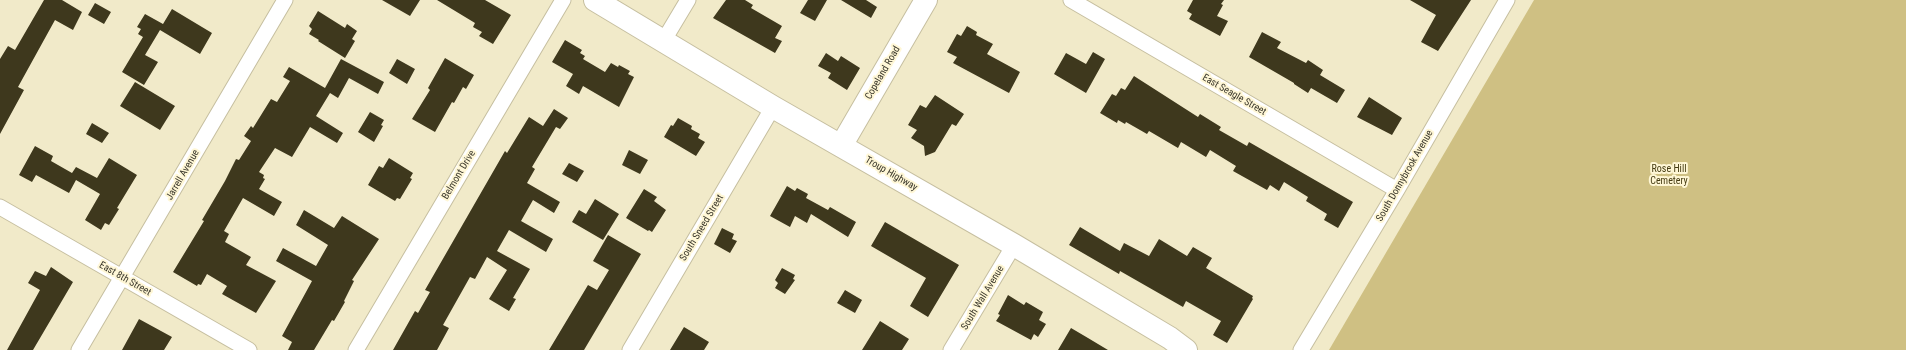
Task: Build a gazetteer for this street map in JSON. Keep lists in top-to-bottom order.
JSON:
{
  "streets": {
    "main road": ["Copeland Road", "Troup Highway"],
    "street": [
      "East Seagle Street",
      "Jarrell Avenue",
      "Belmont Drive",
      "South Donnybrook Avenue",
      "South Sneed Street",
      "East 8th Street",
      "South Wall Avenue"
    ]
  },
  "crossings": [
    ["Copeland Road", "Troup Highway"],
    ["East Seagle Street", "South Donnybrook Avenue"],
    ["Troup Highway", "South Sneed Street"],
    ["Troup Highway", "South Wall Avenue"],
    ["Jarrell Avenue", "East 8th Street"]
  ],
  "parks": ["Rose Hill Cemetery"]
}
